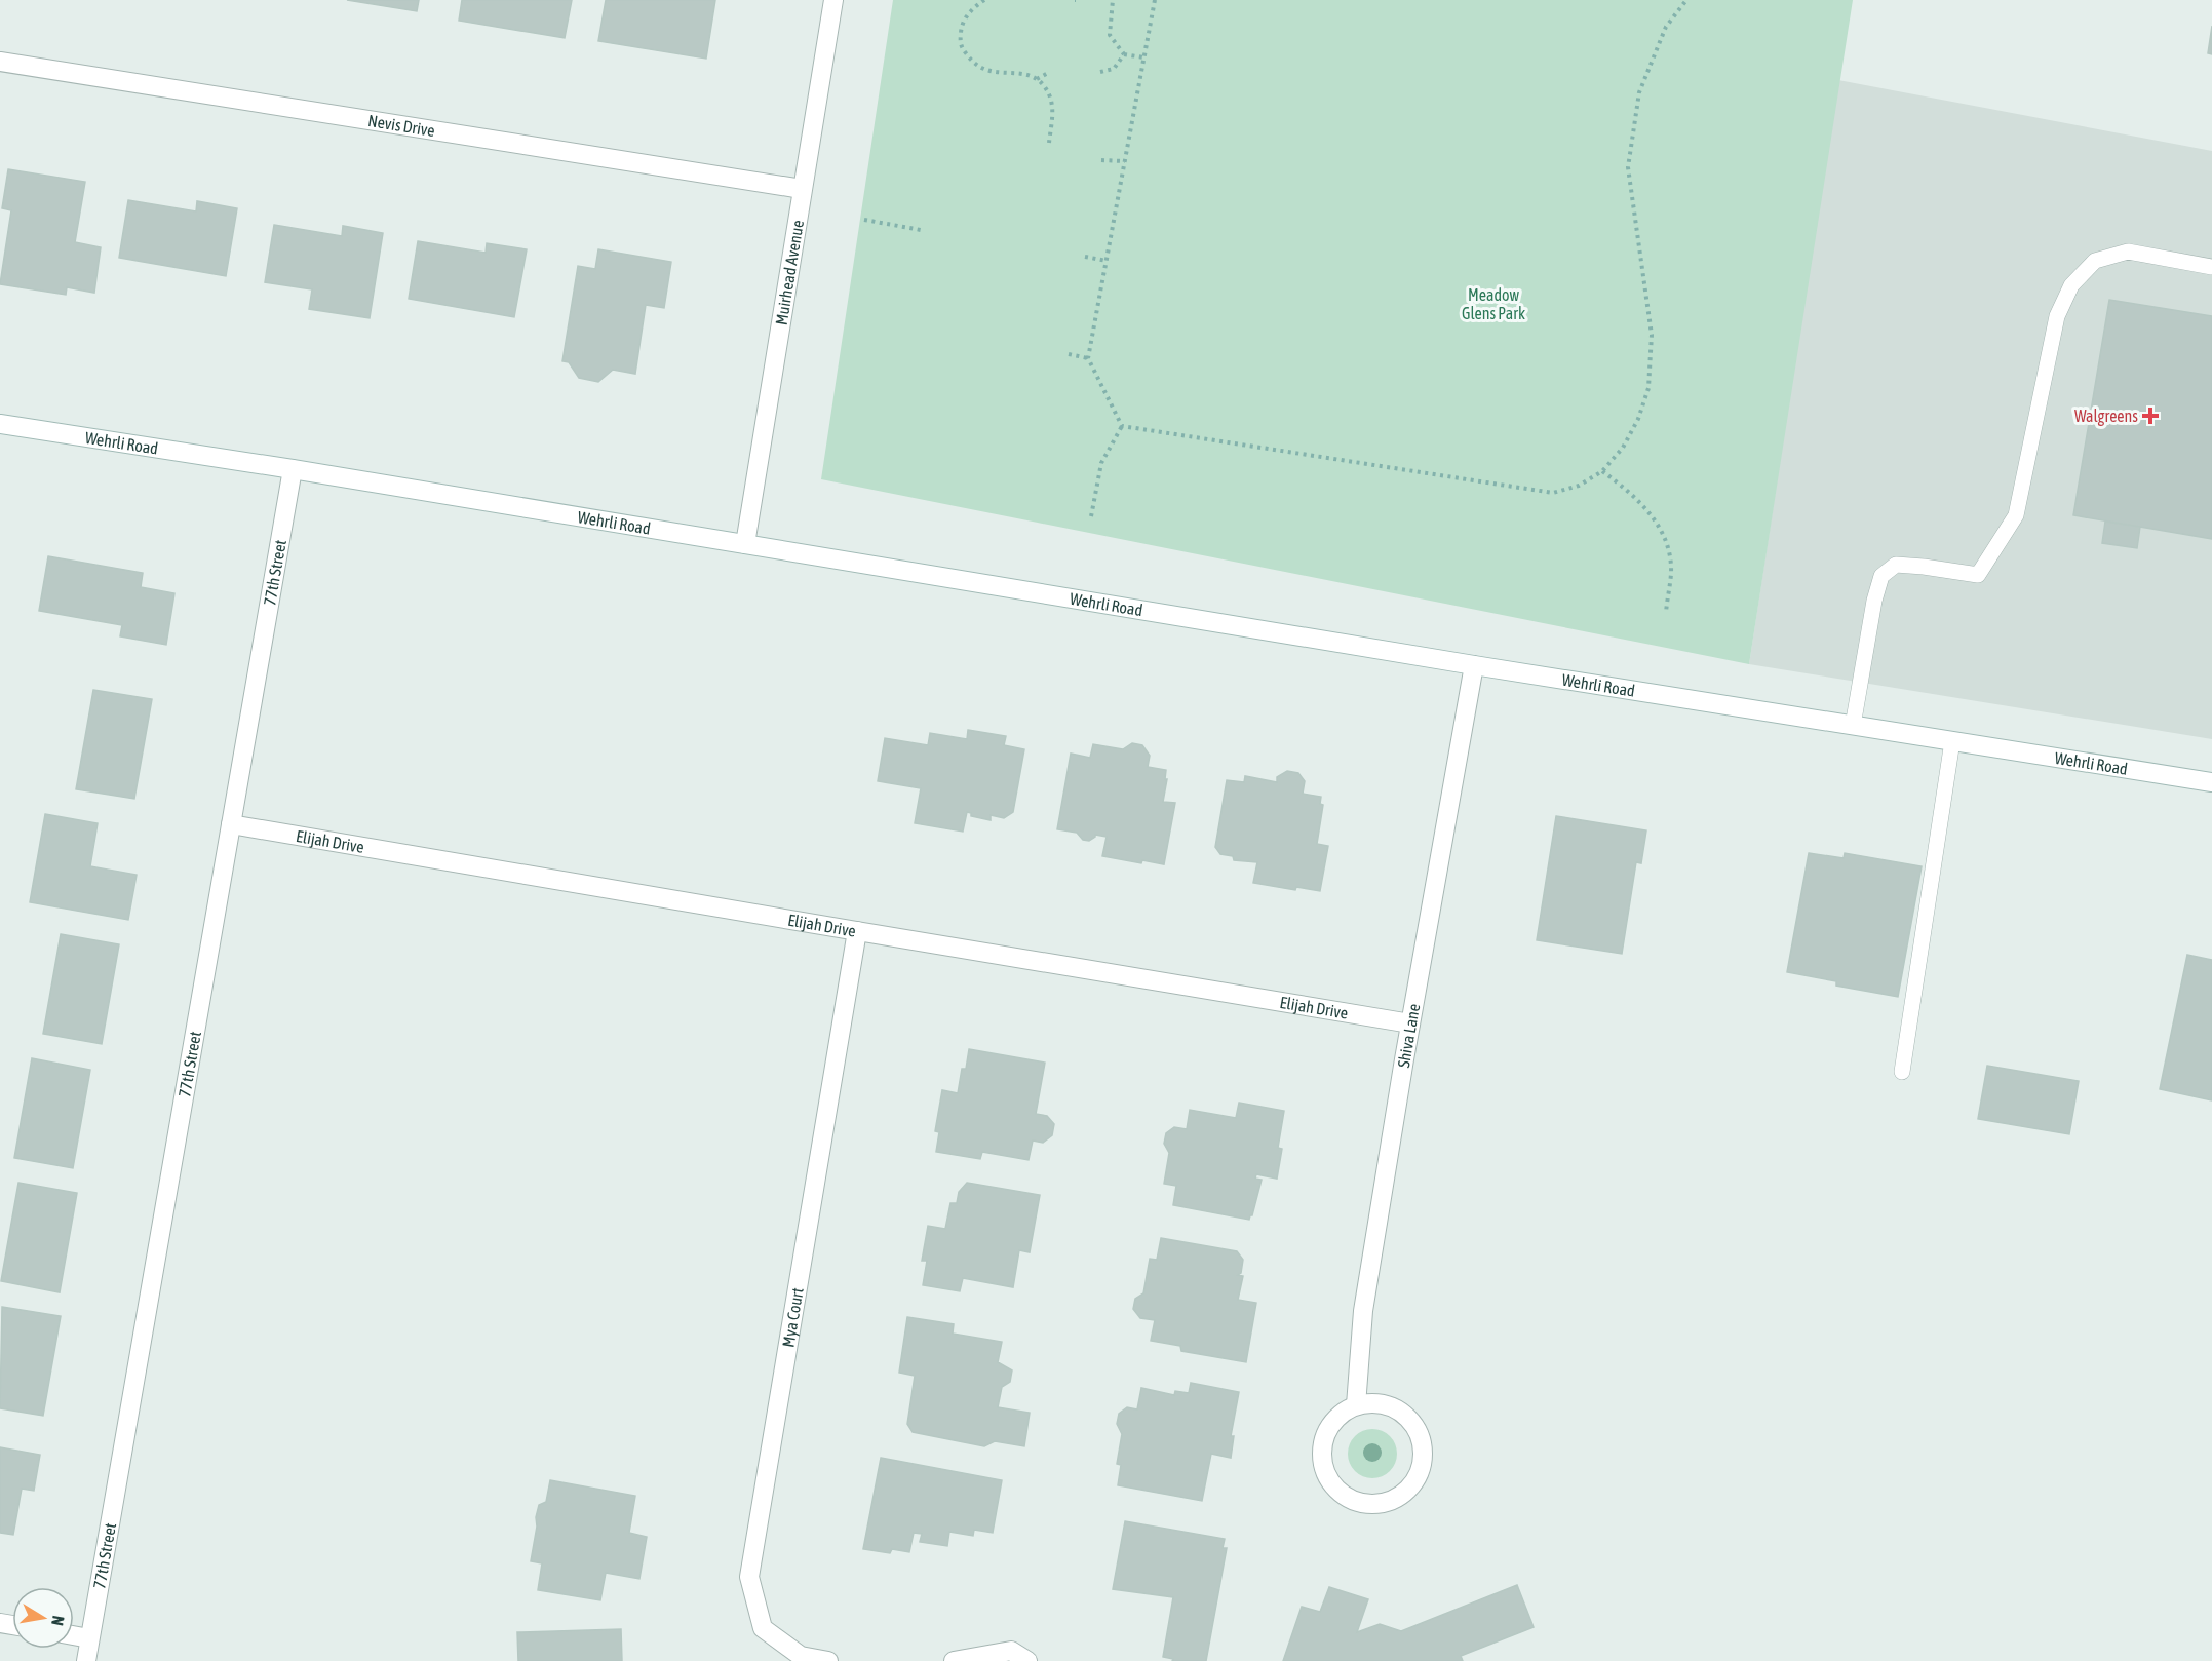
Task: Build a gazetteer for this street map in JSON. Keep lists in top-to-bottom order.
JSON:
{
  "streets": {
    "street": [
      "Nevis Drive",
      "Muirhead Avenue",
      "Wehrli Road",
      "77th Street",
      "Elijah Drive",
      "Shiva Lane",
      "Mya Court"
    ]
  },
  "crossings": [
    ["Nevis Drive", "Muirhead Avenue"],
    ["Muirhead Avenue", "Wehrli Road"],
    ["Wehrli Road", "77th Street"],
    ["Wehrli Road", "Shiva Lane"],
    ["77th Street", "Elijah Drive"],
    ["Elijah Drive", "Shiva Lane"],
    ["Elijah Drive", "Mya Court"]
  ],
  "parks": ["Meadow Glens Park"],
  "places": {
    "health": ["Walgreens"]
  },
  "north": "right"
}
